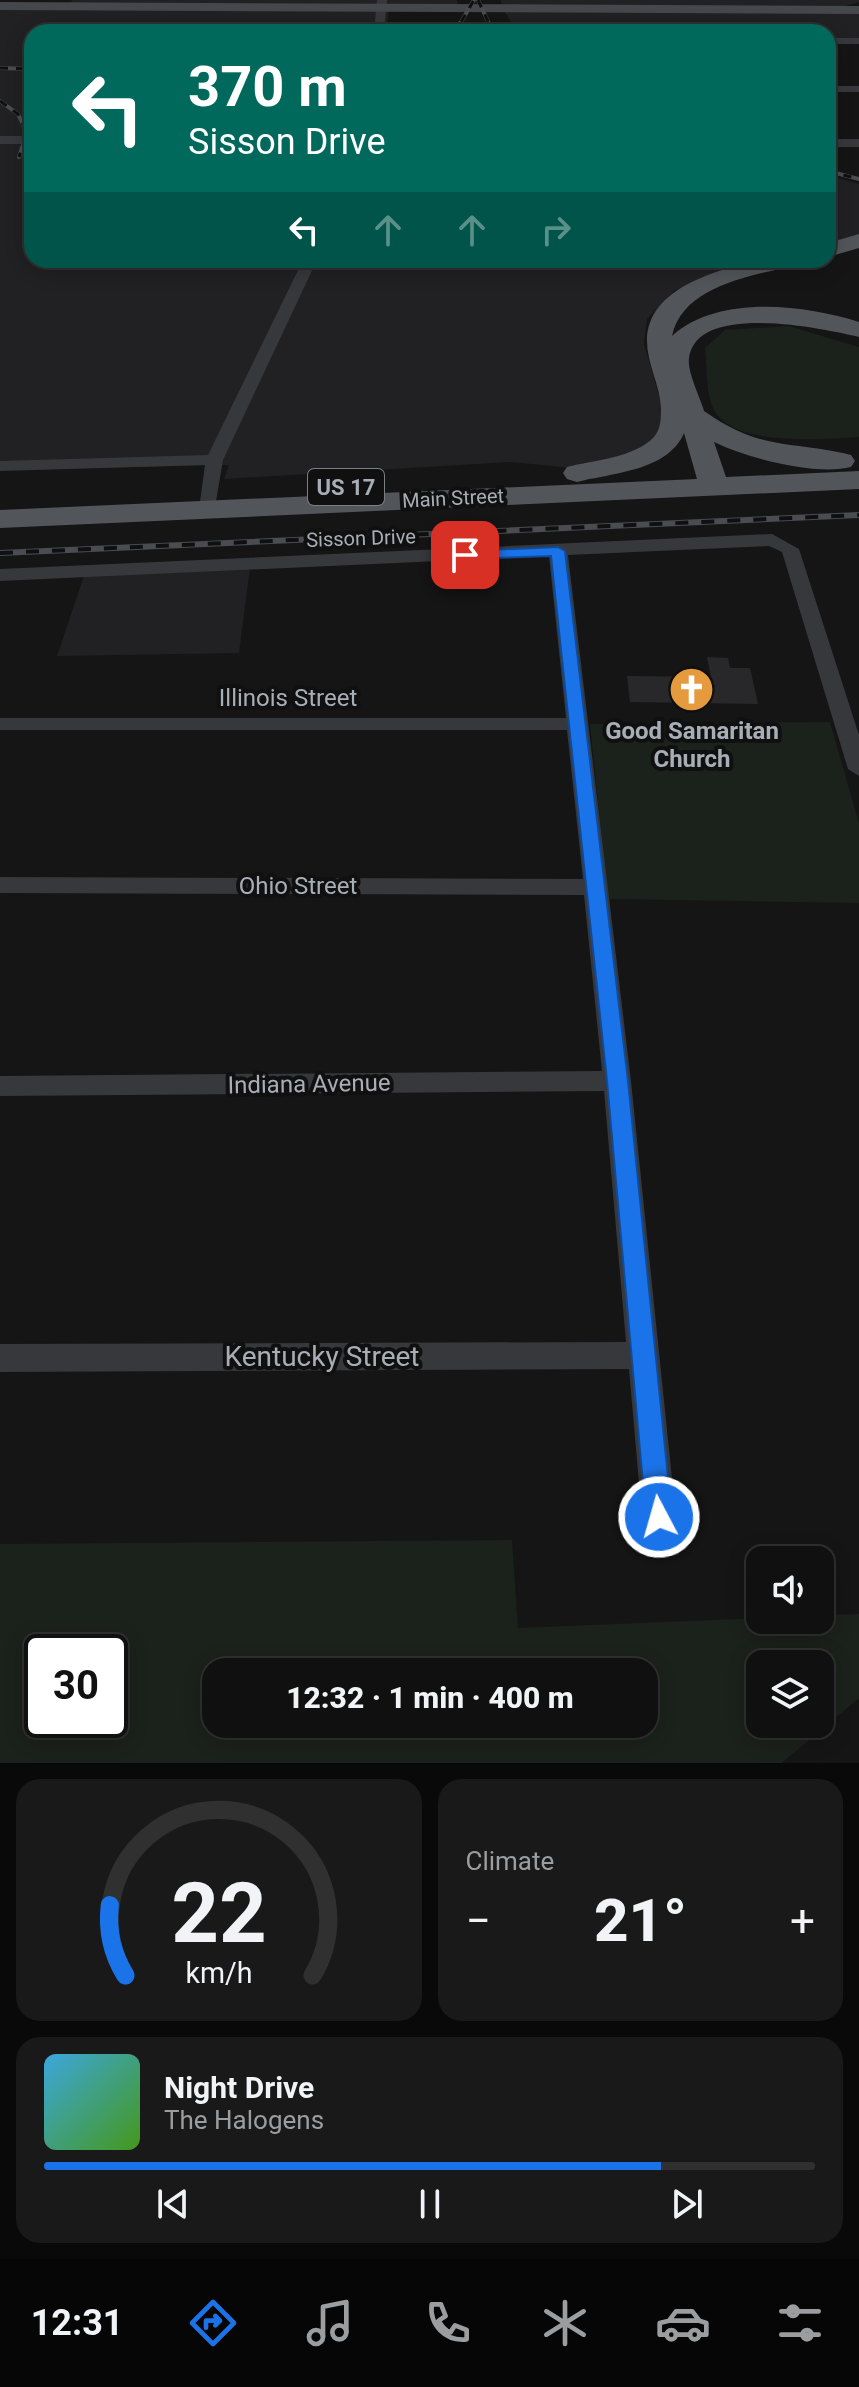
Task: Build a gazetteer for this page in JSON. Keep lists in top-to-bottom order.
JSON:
{
  "streets": {
    "main road": ["US 17", "Main Street"],
    "street": [
      "Sisson Drive",
      "Illinois Street",
      "Ohio Street",
      "Indiana Avenue",
      "Kentucky Street"
    ]
  },
  "places": {
    "church": ["Good Samaritan Church"]
  },
  "page": {
    "turn": ["370 m", "Sisson Drive"],
    "limit": "30",
    "trip": "12:32 · 1 min · 400 m",
    "tile": "Climate",
    "heat": ["−", "21°", "+"],
    "song": ["Night Drive", "The Halogens"],
    "tabs": "12:31",
    "gauge": ["22", "km/h"]
  }
}
